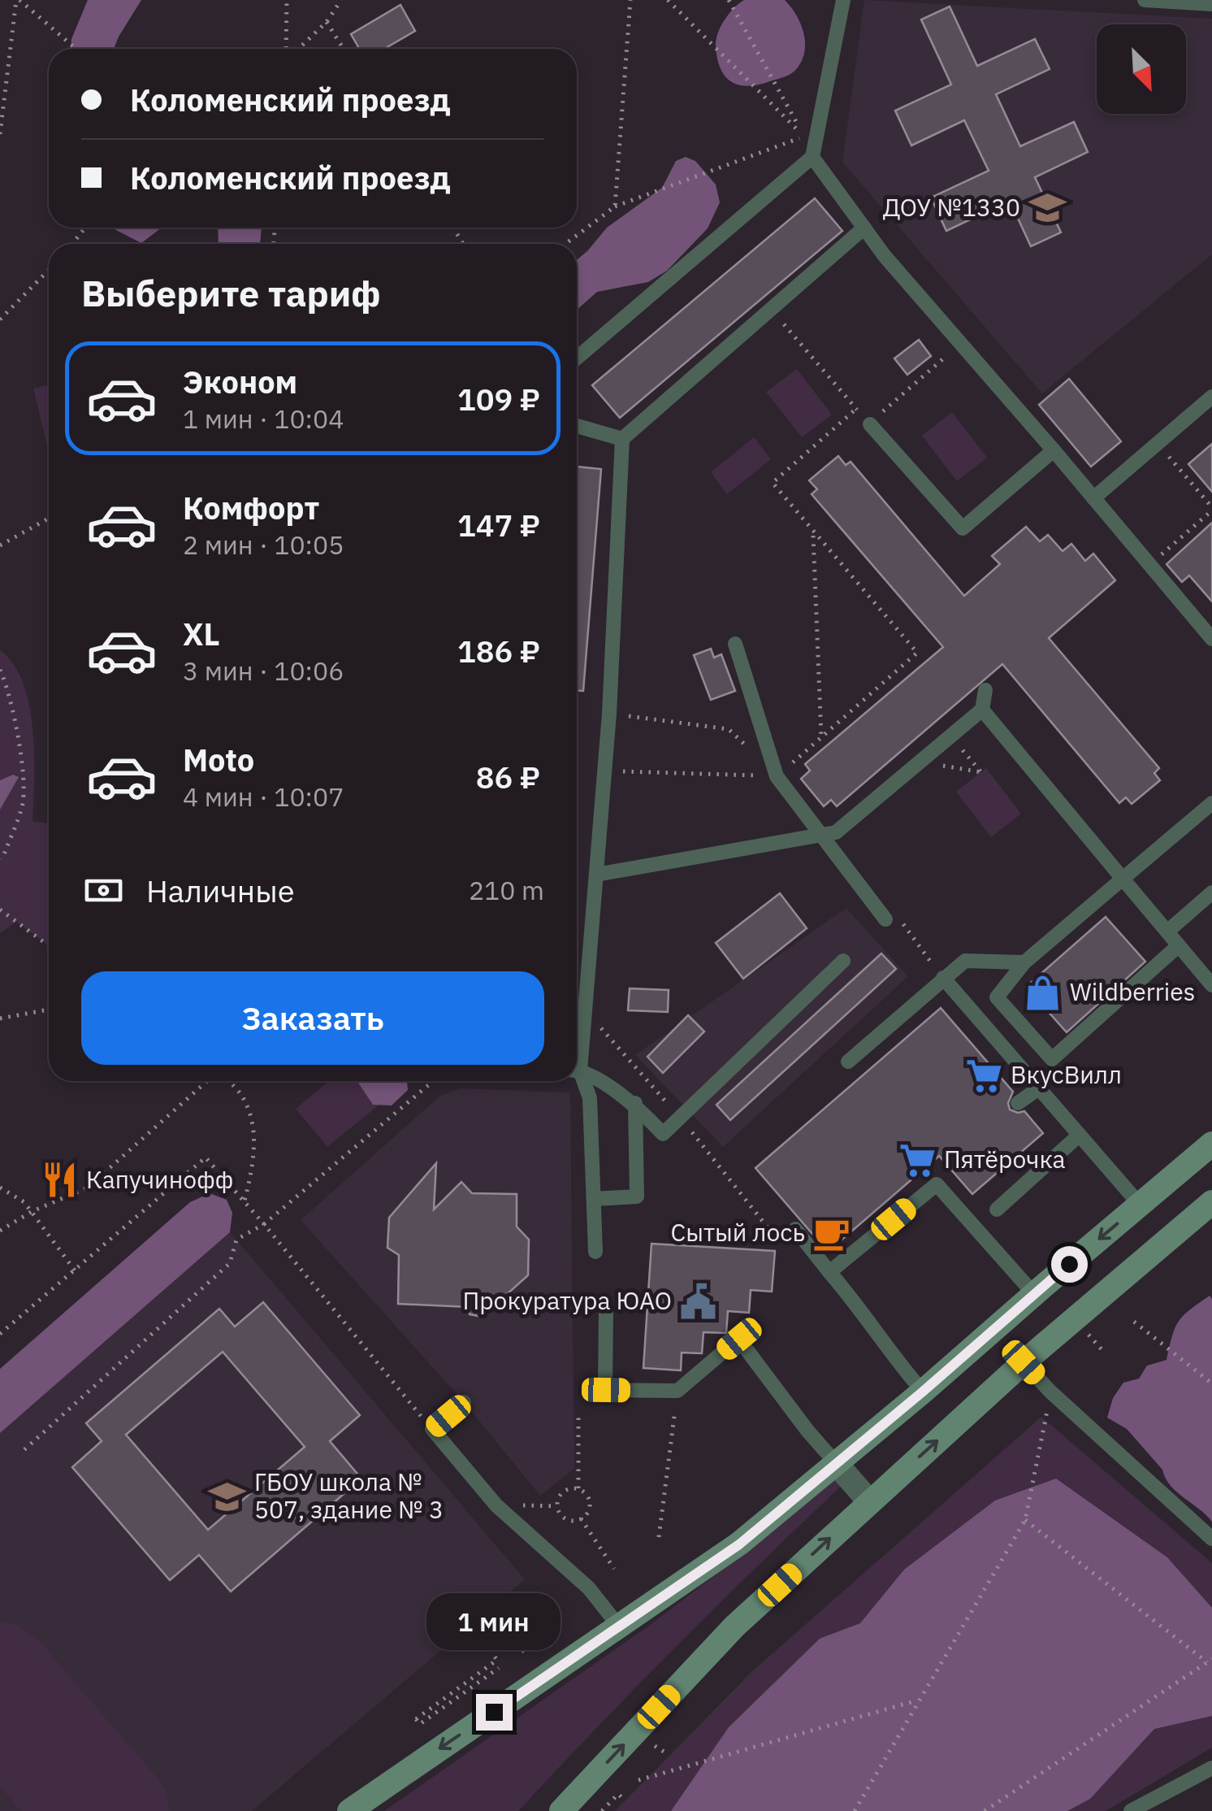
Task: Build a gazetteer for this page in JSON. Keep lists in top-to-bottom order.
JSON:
{
  "places": {
    "school or university": ["ДОУ №1330", "ГБОУ школа № 507, здание № 3"],
    "shop": ["Wildberries"],
    "supermarket": ["ВкусВилл", "Пятёрочка"],
    "restaurant": ["Капучинофф"],
    "cafe": ["Сытый лось"],
    "public building": ["Прокуратура ЮАО"]
  },
  "north": "bottom right",
  "page": {
    "banner": ["Коломенский проезд", "Коломенский проезд"],
    "heading": "Выберите тариф",
    "list": [
      {
        "name": "Эконом",
        "note": "1 мин · 10:04",
        "value": "109 ₽"
      },
      {
        "name": "Комфорт",
        "note": "2 мин · 10:05",
        "value": "147 ₽"
      },
      {
        "name": "XL",
        "note": "3 мин · 10:06",
        "value": "186 ₽"
      },
      {
        "name": "Moto",
        "note": "4 мин · 10:07",
        "value": "86 ₽"
      }
    ],
    "pay": ["Наличные", "210 m"],
    "buttons": "Заказать",
    "bubble": "1 мин"
  }
}
